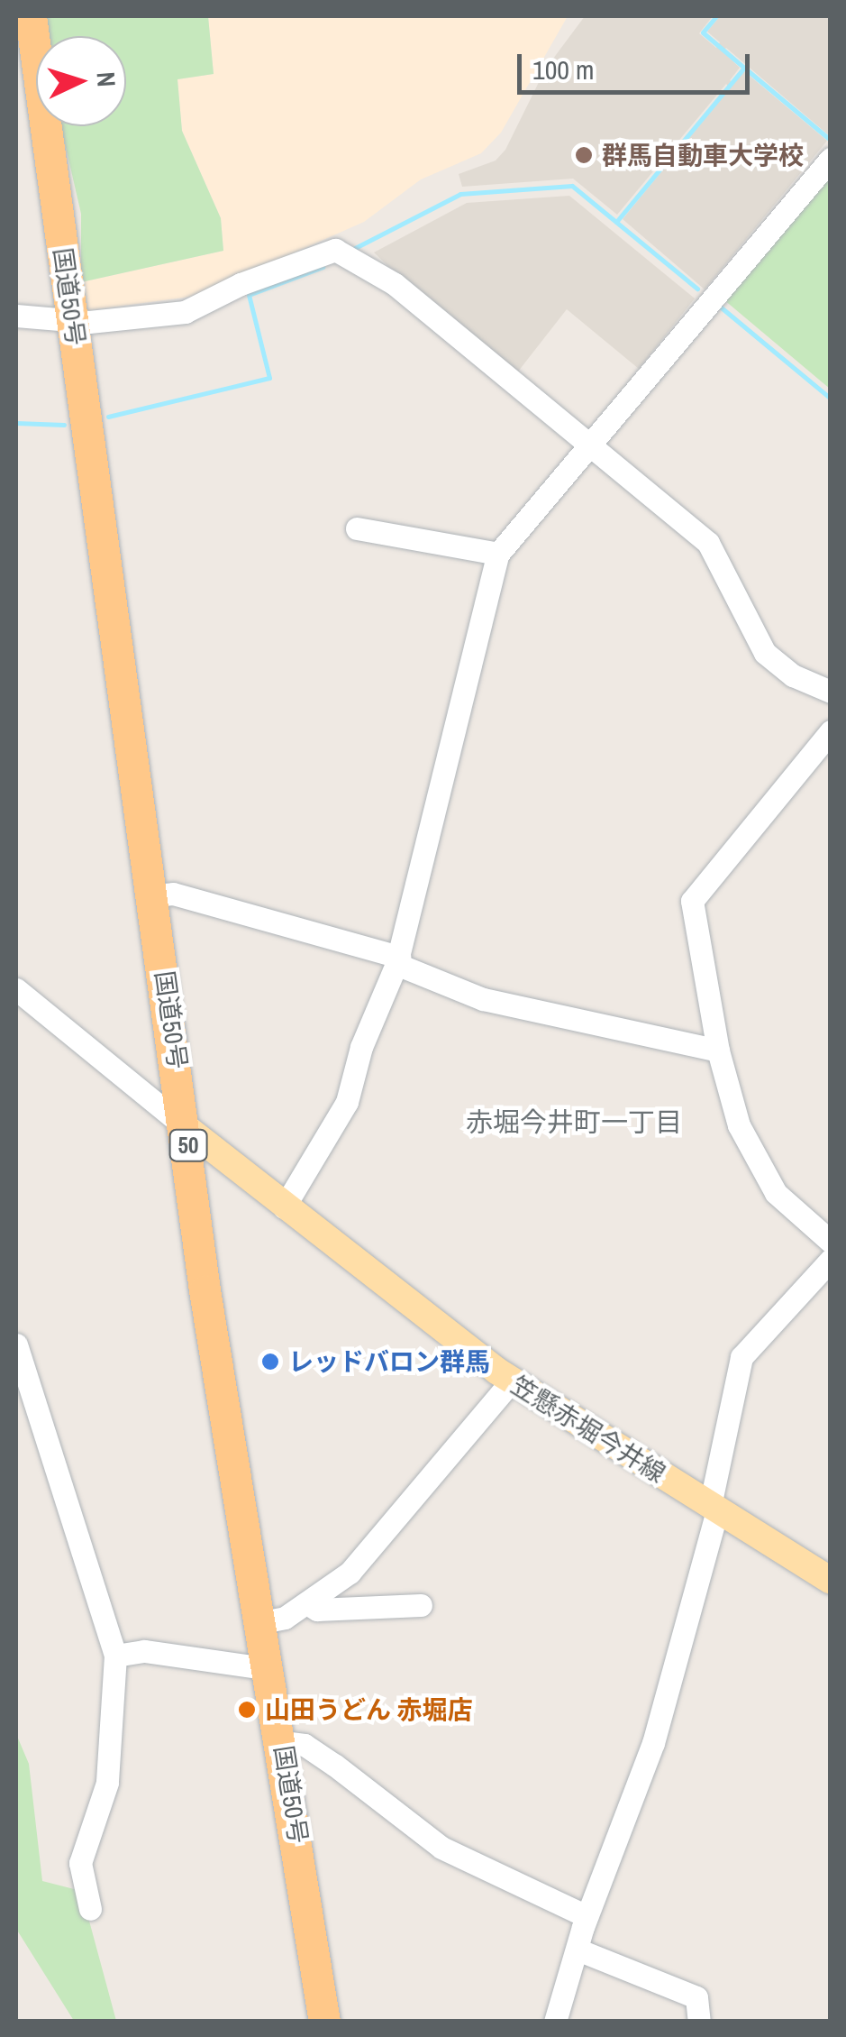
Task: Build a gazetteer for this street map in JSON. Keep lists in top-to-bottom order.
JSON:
{
  "streets": {
    "highway": ["国道50号", "50"],
    "main road": ["笠懸赤堀今井線"]
  },
  "crossings": [
    ["国道50号", "笠懸赤堀今井線"]
  ],
  "districts": ["赤堀今井町一丁目"],
  "places": ["群馬自動車大学校", "レッドバロン群馬", "山田うどん 赤堀店"],
  "scale_bar": "100 m",
  "north": "right"
}
